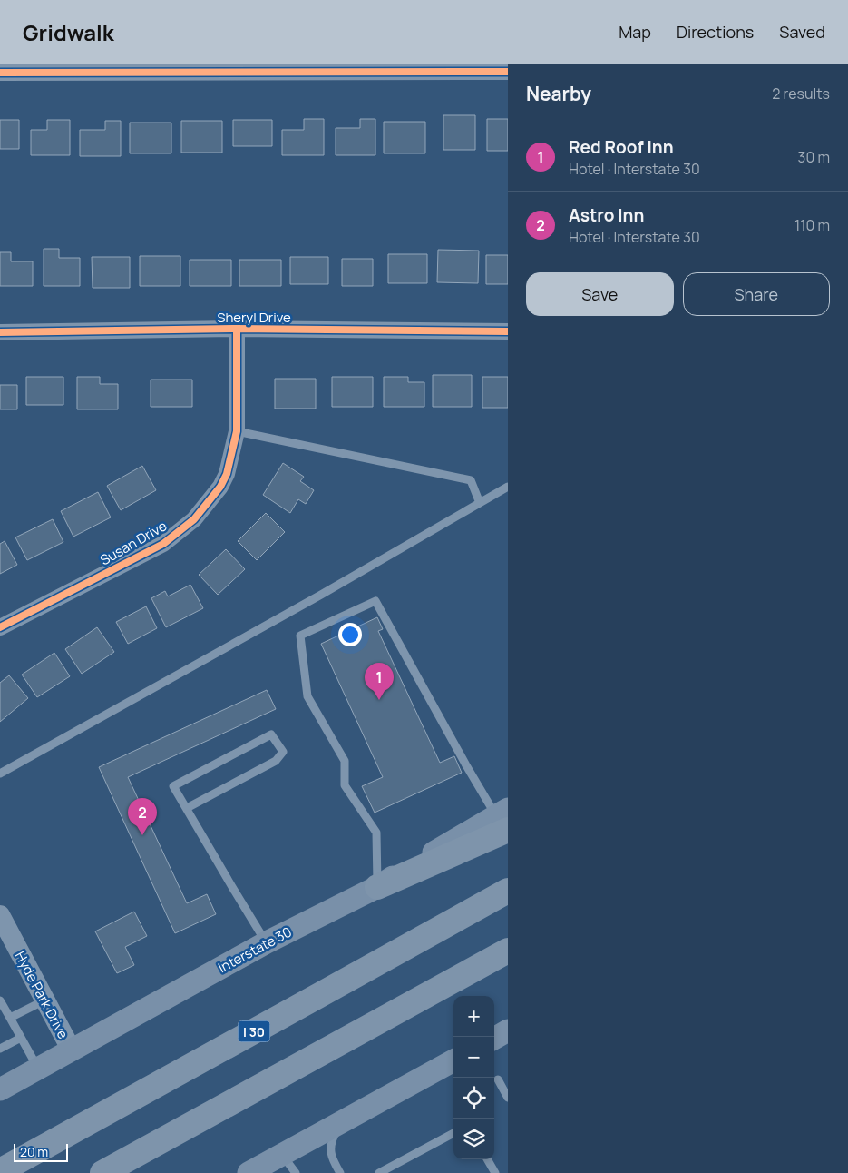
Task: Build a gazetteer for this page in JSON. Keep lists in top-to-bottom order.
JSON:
{
  "streets": {
    "highway": ["I 30"],
    "main road": ["Interstate 30"],
    "street": ["Sheryl Drive", "Susan Drive", "Hyde Park Drive"]
  },
  "crossings": [
    ["Sheryl Drive", "Susan Drive"],
    ["Interstate 30", "Hyde Park Drive"]
  ],
  "scale_bar": "20 m",
  "page": {
    "header": "Gridwalk",
    "nav": ["Map", "Directions", "Saved"],
    "heading": ["Nearby", "2 results"],
    "list": [
      {
        "mark": "1",
        "name": "Red Roof Inn",
        "note": "Hotel · Interstate 30",
        "value": "30 m"
      },
      {
        "mark": "2",
        "name": "Astro Inn",
        "note": "Hotel · Interstate 30",
        "value": "110 m"
      }
    ],
    "buttons": ["Save", "Share"],
    "pins": ["1", "2"],
    "map_buttons": ["+", "−"],
    "scale": "20 m"
  }
}
